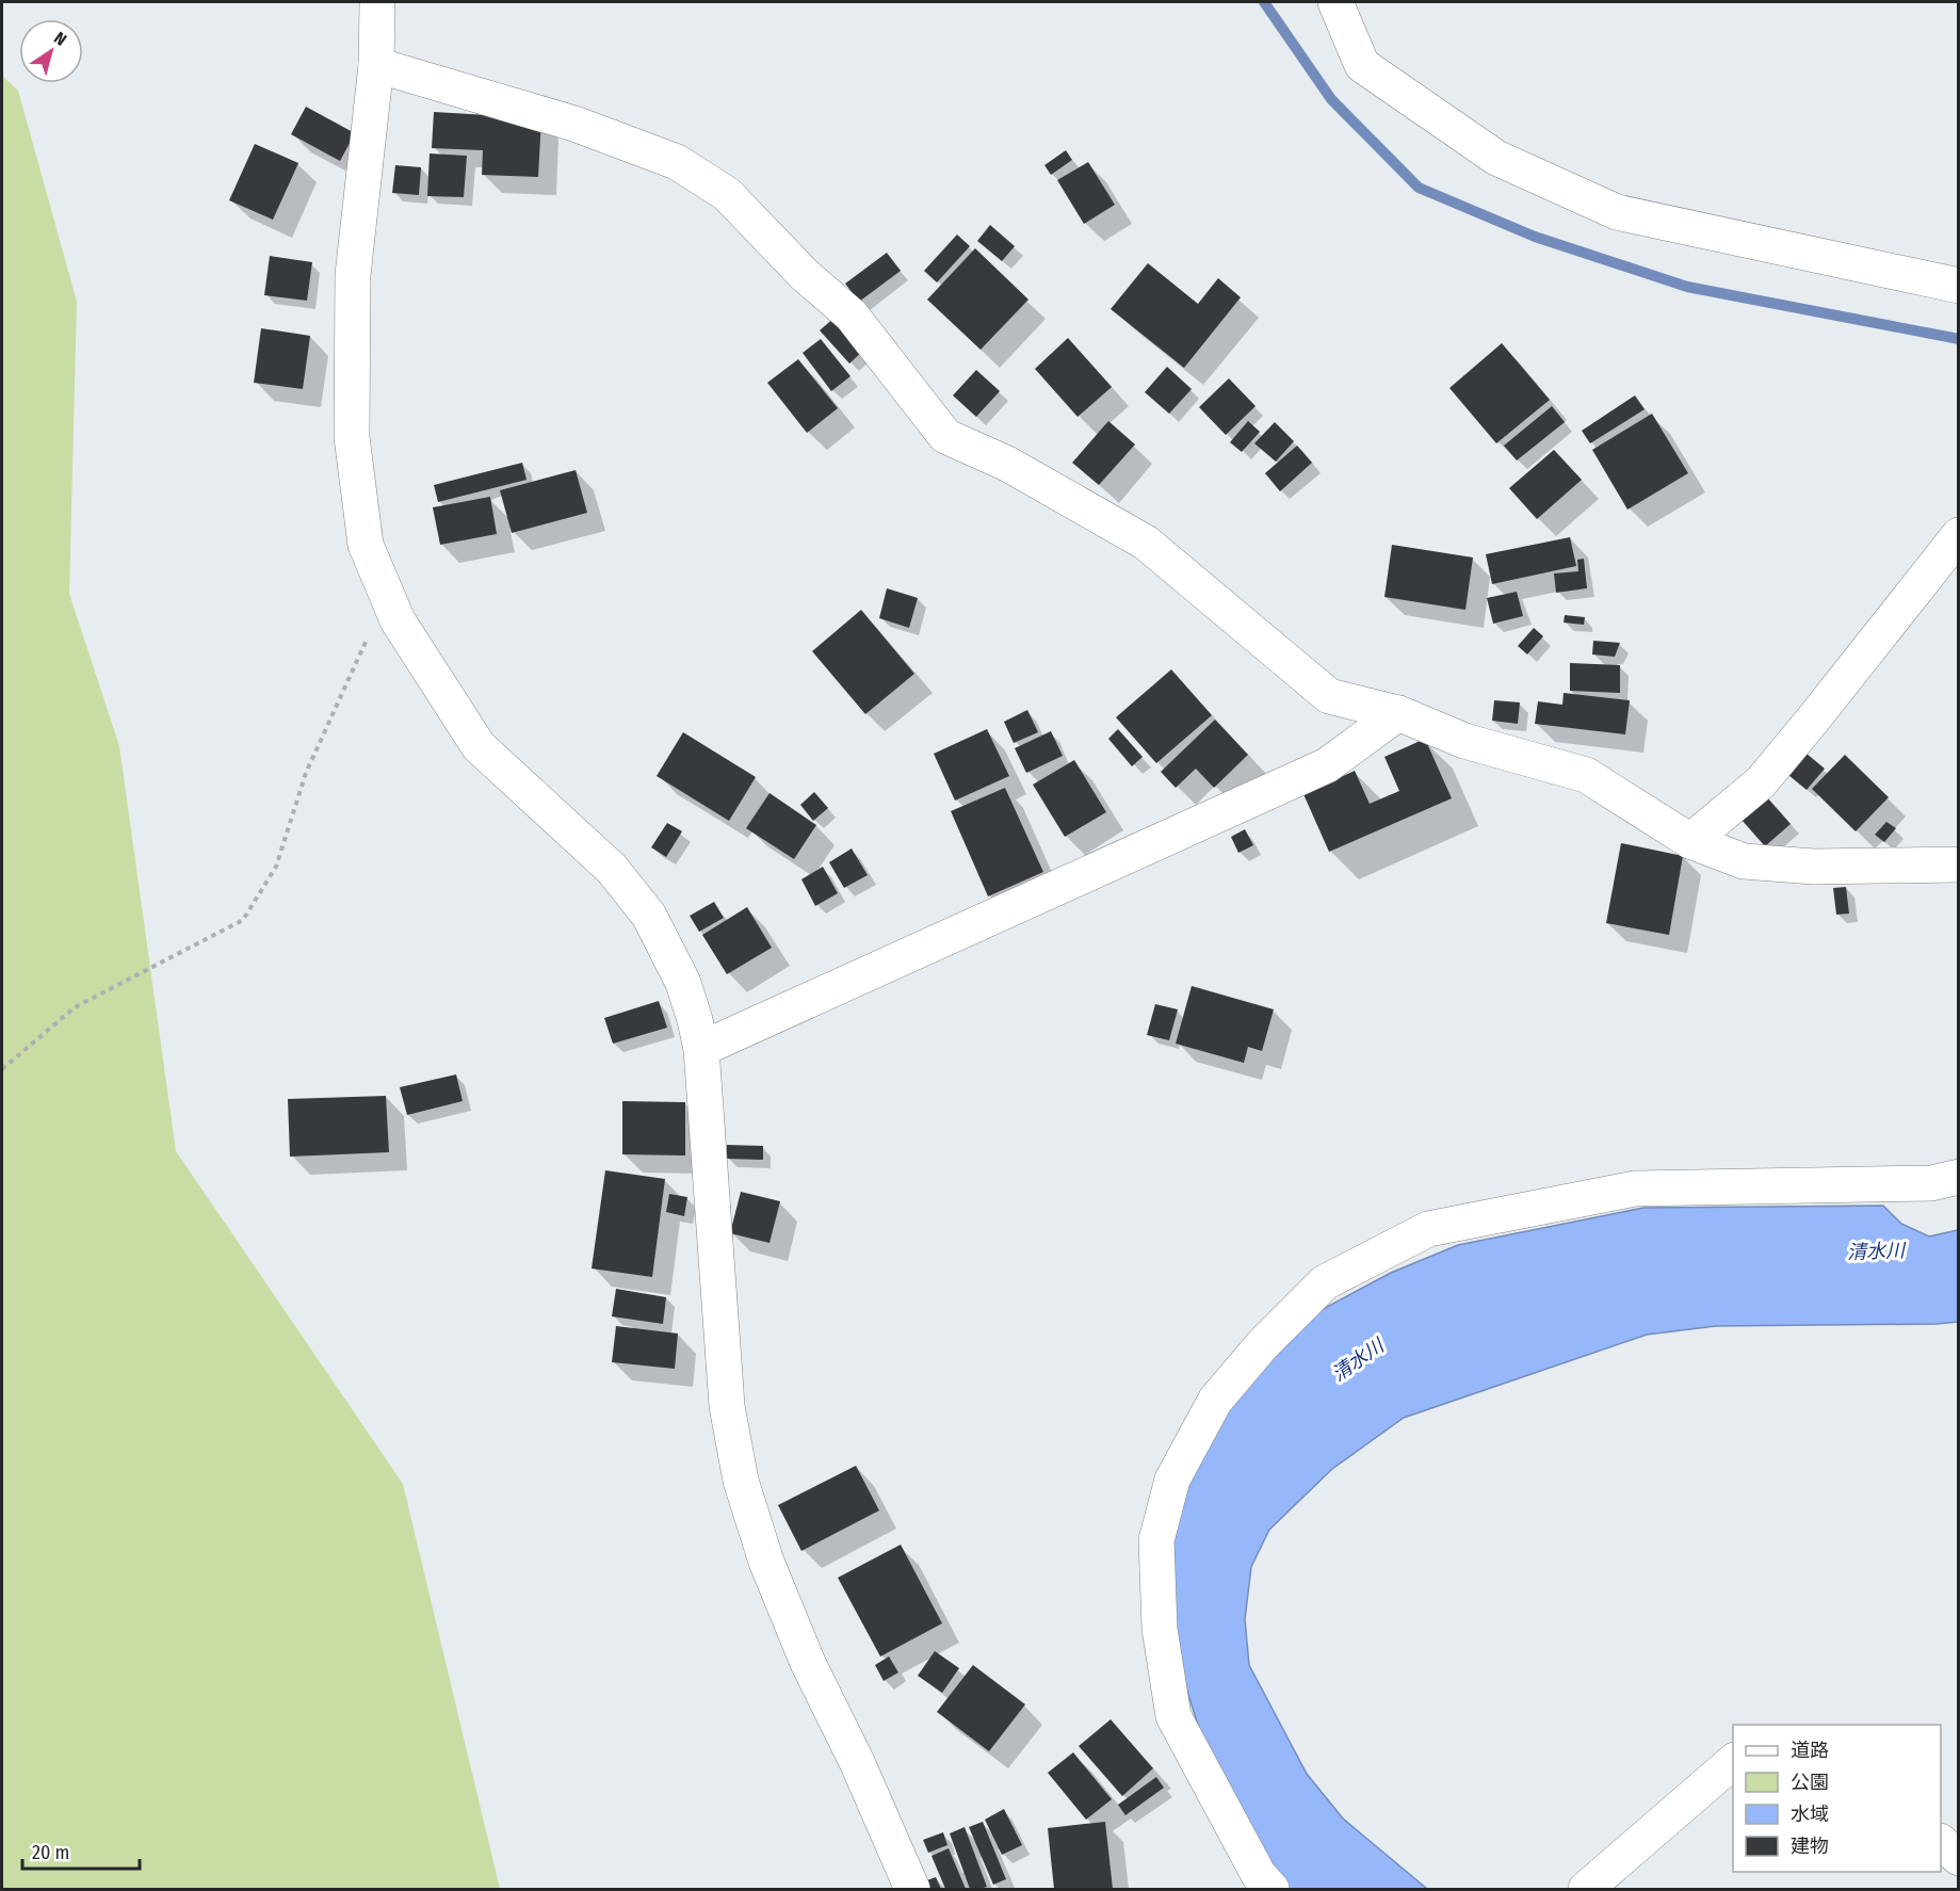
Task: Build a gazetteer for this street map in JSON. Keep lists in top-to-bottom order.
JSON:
{
  "water": ["清水川"],
  "legend": [
    "道路",
    "公園",
    "水域",
    "建物"
  ],
  "scale_bar": "20 m",
  "north": "top right"
}
